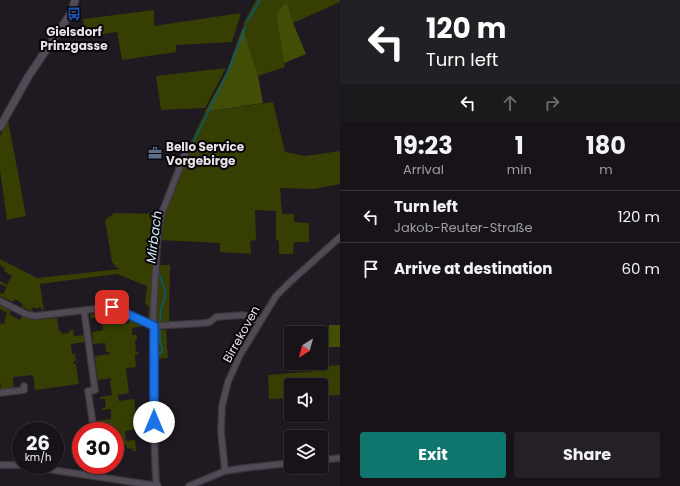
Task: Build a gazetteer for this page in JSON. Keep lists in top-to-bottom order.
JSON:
{
  "streets": {
    "street": ["Birrekoven"]
  },
  "water": ["Mirbach"],
  "places": {
    "bus stop": ["Gielsdorf Prinzgasse"],
    "office": ["Bello Service Vorgebirge"]
  },
  "north": "bottom left",
  "page": {
    "turn": ["120 m", "Turn left"],
    "eta": [
      "19:23",
      "Arrival",
      "1",
      "min",
      "180",
      "m"
    ],
    "list": [
      {
        "name": "Turn left",
        "note": "Jakob-Reuter-Straße",
        "value": "120 m"
      },
      {
        "name": "Arrive at destination",
        "value": "60 m"
      }
    ],
    "speed": "26 km/h",
    "limit": "30",
    "buttons": ["Exit", "Share"]
  }
}
